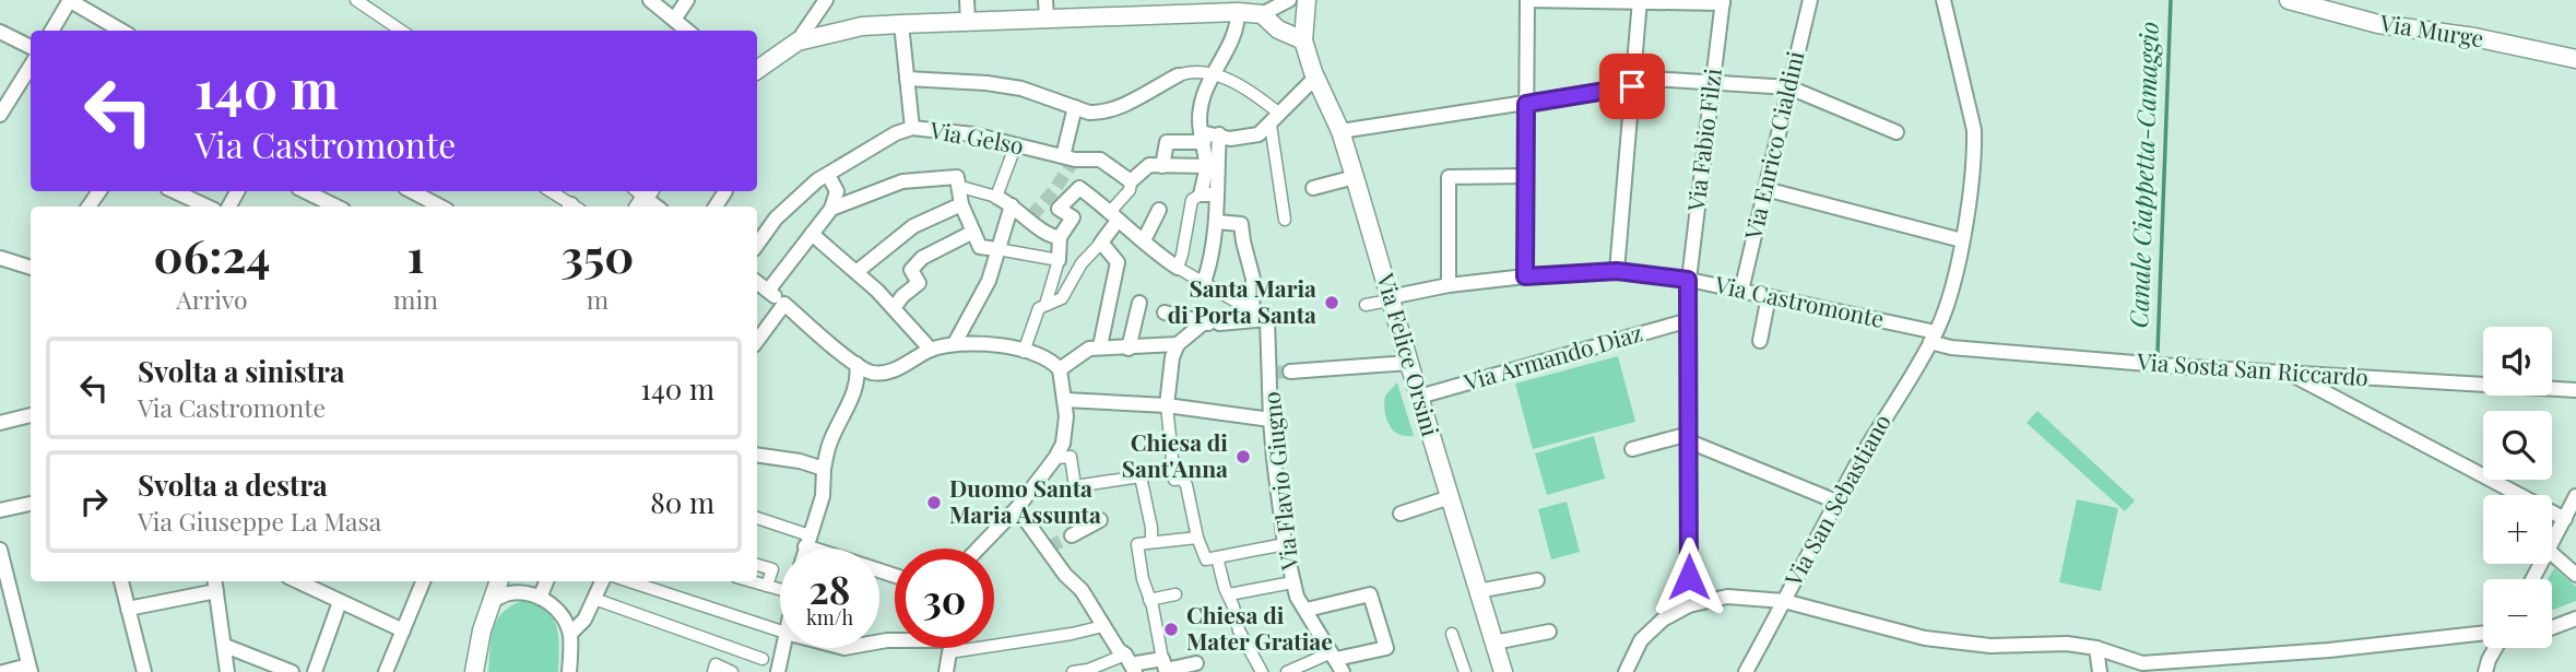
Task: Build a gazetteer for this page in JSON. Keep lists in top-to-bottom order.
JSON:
{
  "streets": {
    "street": [
      "Via Murge",
      "Via Gelso",
      "Via Fabio Filzi",
      "Via Enrico Cialdini",
      "Via Castromonte",
      "Via Felice Orsini",
      "Via Armando Diaz",
      "Via Sosta San Riccardo",
      "Via Flavio Giugno",
      "Via San Sebastiano"
    ]
  },
  "crossings": [
    ["Via Fabio Filzi", "Via Castromonte"],
    ["Via Fabio Filzi", "Via Armando Diaz"],
    ["Via Enrico Cialdini", "Via Castromonte"],
    ["Via Castromonte", "Via Felice Orsini"],
    ["Via Castromonte", "Via Sosta San Riccardo"],
    ["Via Castromonte", "Via San Sebastiano"],
    ["Via Felice Orsini", "Via Armando Diaz"],
    ["Via Sosta San Riccardo", "Via San Sebastiano"]
  ],
  "water": ["Canale Ciappetta-Camaggio"],
  "places": [
    "Santa Maria di Porta Santa",
    "Chiesa di Sant'Anna",
    "Duomo Santa Maria Assunta",
    "Chiesa di Mater Gratiae"
  ],
  "page": {
    "turn": ["140 m", "Via Castromonte"],
    "eta": [
      "06:24",
      "Arrivo",
      "1",
      "min",
      "350",
      "m"
    ],
    "map_buttons": ["+", "−"],
    "list": [
      {
        "name": "Svolta a sinistra",
        "note": "Via Castromonte",
        "value": "140 m"
      },
      {
        "name": "Svolta a destra",
        "note": "Via Giuseppe La Masa",
        "value": "80 m"
      }
    ],
    "speed": "28 km/h",
    "limit": "30"
  }
}
